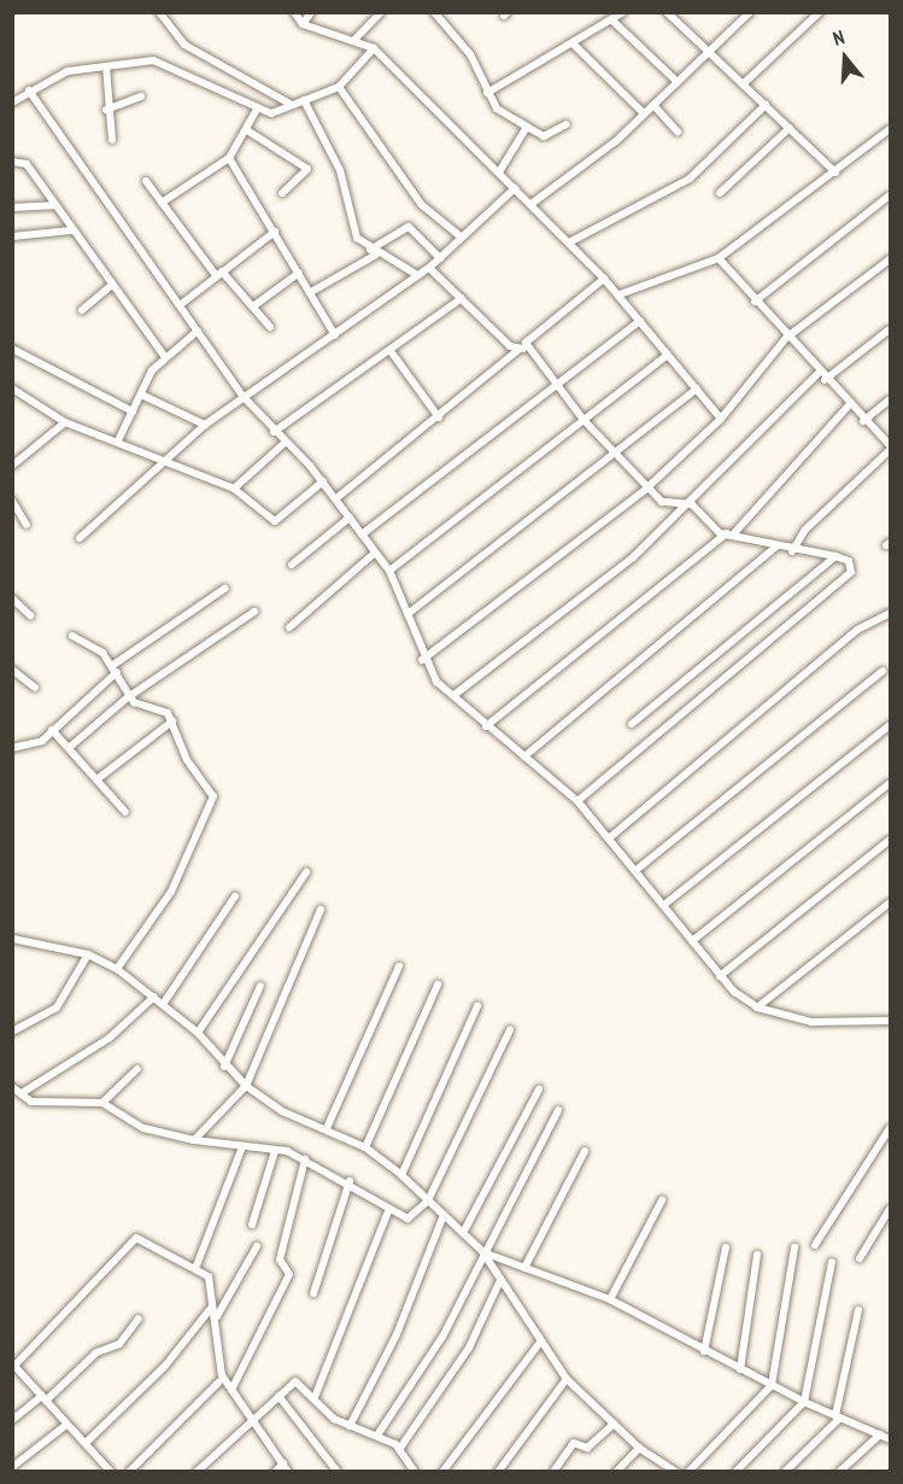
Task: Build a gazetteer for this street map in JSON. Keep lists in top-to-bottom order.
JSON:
{
  "north": "top"
}
